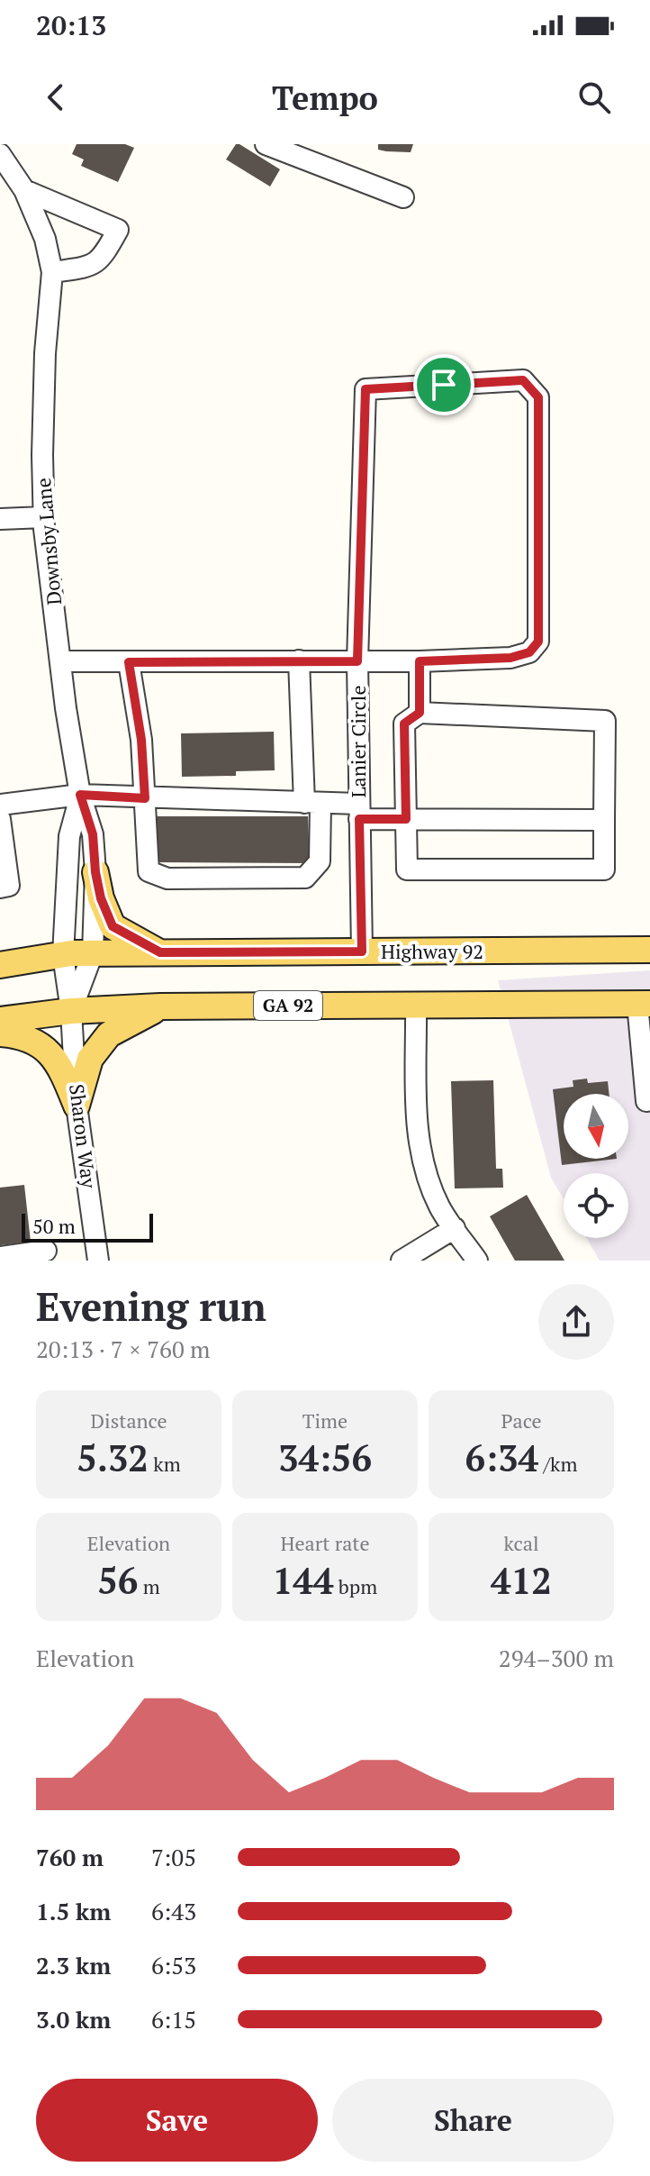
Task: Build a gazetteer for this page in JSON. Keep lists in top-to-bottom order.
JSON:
{
  "streets": {
    "main road": ["Highway 92", "GA 92"],
    "street": ["Downsby Lane", "Lanier Circle", "Sharon Way"]
  },
  "crossings": [
    ["Downsby Lane", "Lanier Circle"],
    ["Downsby Lane", "Highway 92"],
    ["Downsby Lane", "GA 92"],
    ["Downsby Lane", "Sharon Way"],
    ["Lanier Circle", "Highway 92"],
    ["GA 92", "Sharon Way"]
  ],
  "scale_bar": "50 m",
  "north": "bottom",
  "page": {
    "status": "20:13",
    "header": "Tempo",
    "scale": "50 m",
    "heading": ["Evening run", "20:13 · 7 × 760 m"],
    "stats": [
      ["Distance", "5.32 km"],
      ["Time", "34:56"],
      ["Pace", "6:34 /km"],
      ["Elevation", "56 m"],
      ["Heart rate", "144 bpm"],
      ["kcal", "412"]
    ],
    "chart": ["Elevation", "294–300 m"],
    "list": [
      {
        "name": "760 m",
        "note": "7:05"
      },
      {
        "name": "1.5 km",
        "note": "6:43"
      },
      {
        "name": "2.3 km",
        "note": "6:53"
      },
      {
        "name": "3.0 km",
        "note": "6:15"
      }
    ],
    "buttons": ["Save", "Share"]
  }
}
